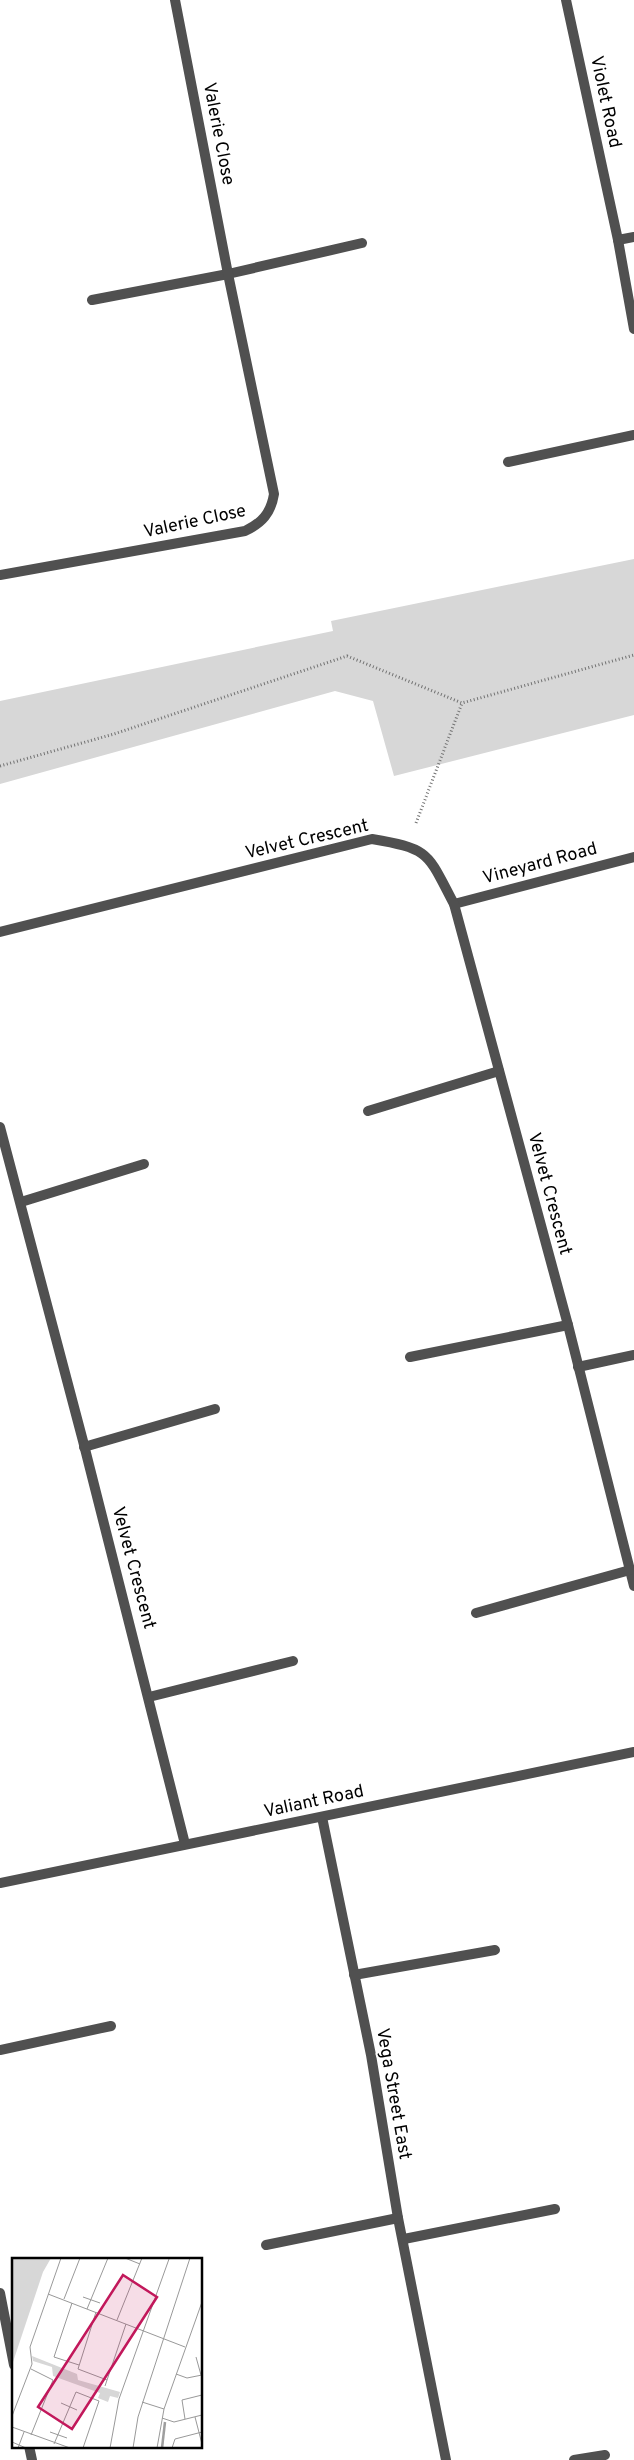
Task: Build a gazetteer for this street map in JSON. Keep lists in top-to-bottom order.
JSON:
{
  "streets": {
    "street": [
      "Violet Road",
      "Valerie Close",
      "Velvet Crescent",
      "Vineyard Road",
      "Valiant Road",
      "Vega Street East"
    ]
  },
  "crossings": [
    ["Velvet Crescent", "Vineyard Road"],
    ["Velvet Crescent", "Valiant Road"],
    ["Valiant Road", "Vega Street East"]
  ]
}
